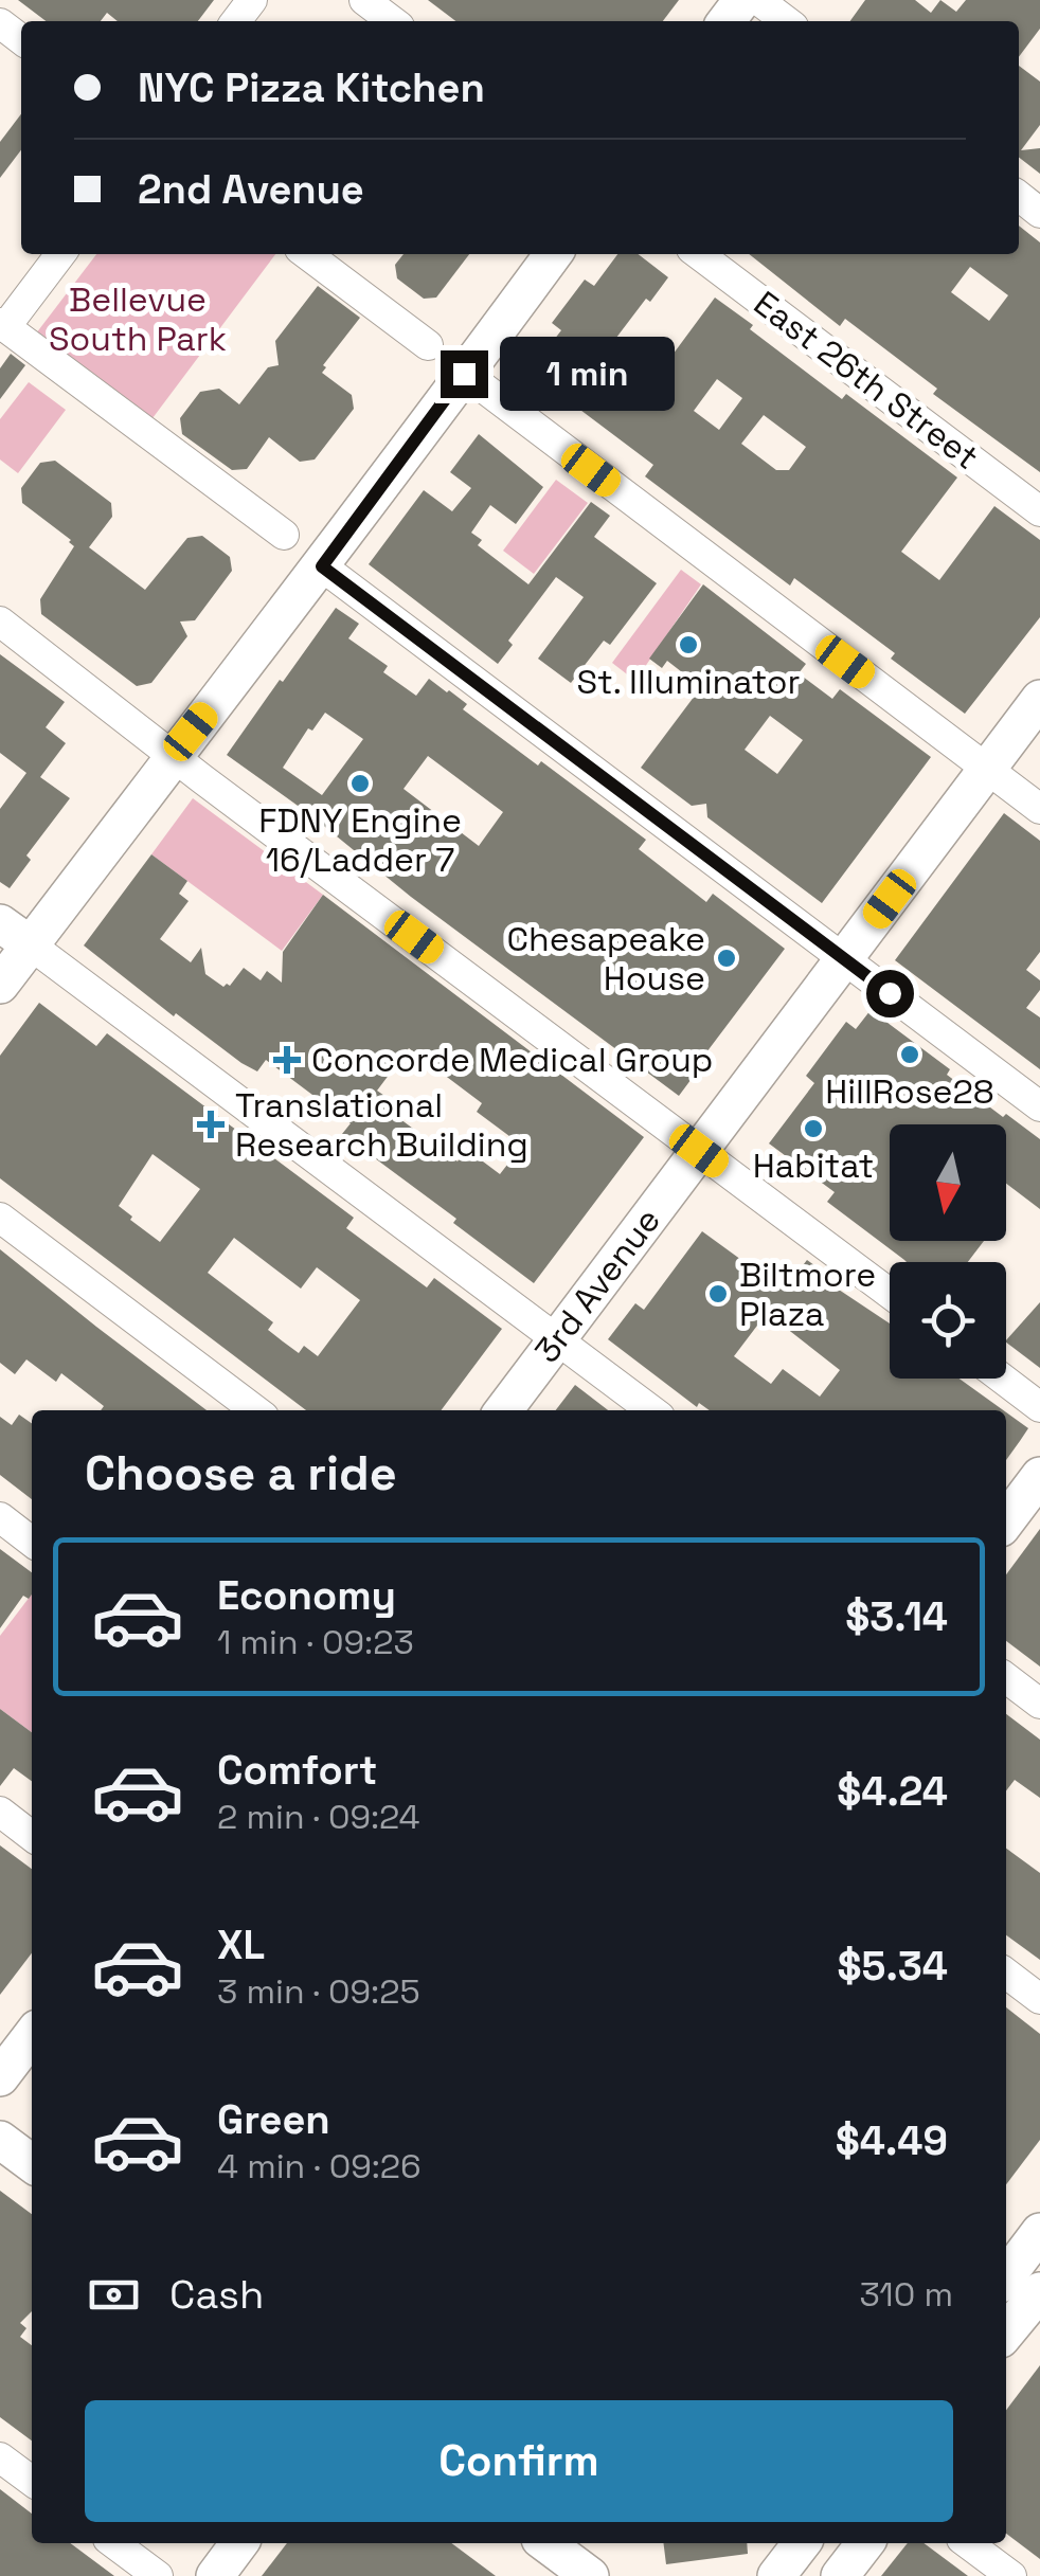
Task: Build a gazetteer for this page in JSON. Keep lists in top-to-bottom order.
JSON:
{
  "streets": {
    "main road": ["3rd Avenue"],
    "street": ["East 26th Street"]
  },
  "parks": ["Bellevue South Park"],
  "places": {
    "other": [
      "St. Illuminator",
      "FDNY Engine 16/Ladder 7",
      "Chesapeake House",
      "HillRose28",
      "Habitat",
      "Biltmore Plaza"
    ],
    "health": ["Concorde Medical Group", "Translational Research Building"]
  },
  "north": "bottom",
  "page": {
    "banner": ["NYC Pizza Kitchen", "2nd Avenue"],
    "bubble": "1 min",
    "heading": "Choose a ride",
    "list": [
      {
        "name": "Economy",
        "note": "1 min · 09:23",
        "value": "$3.14"
      },
      {
        "name": "Comfort",
        "note": "2 min · 09:24",
        "value": "$4.24"
      },
      {
        "name": "XL",
        "note": "3 min · 09:25",
        "value": "$5.34"
      },
      {
        "name": "Green",
        "note": "4 min · 09:26",
        "value": "$4.49"
      }
    ],
    "pay": ["Cash", "310 m"],
    "buttons": "Confirm"
  }
}
